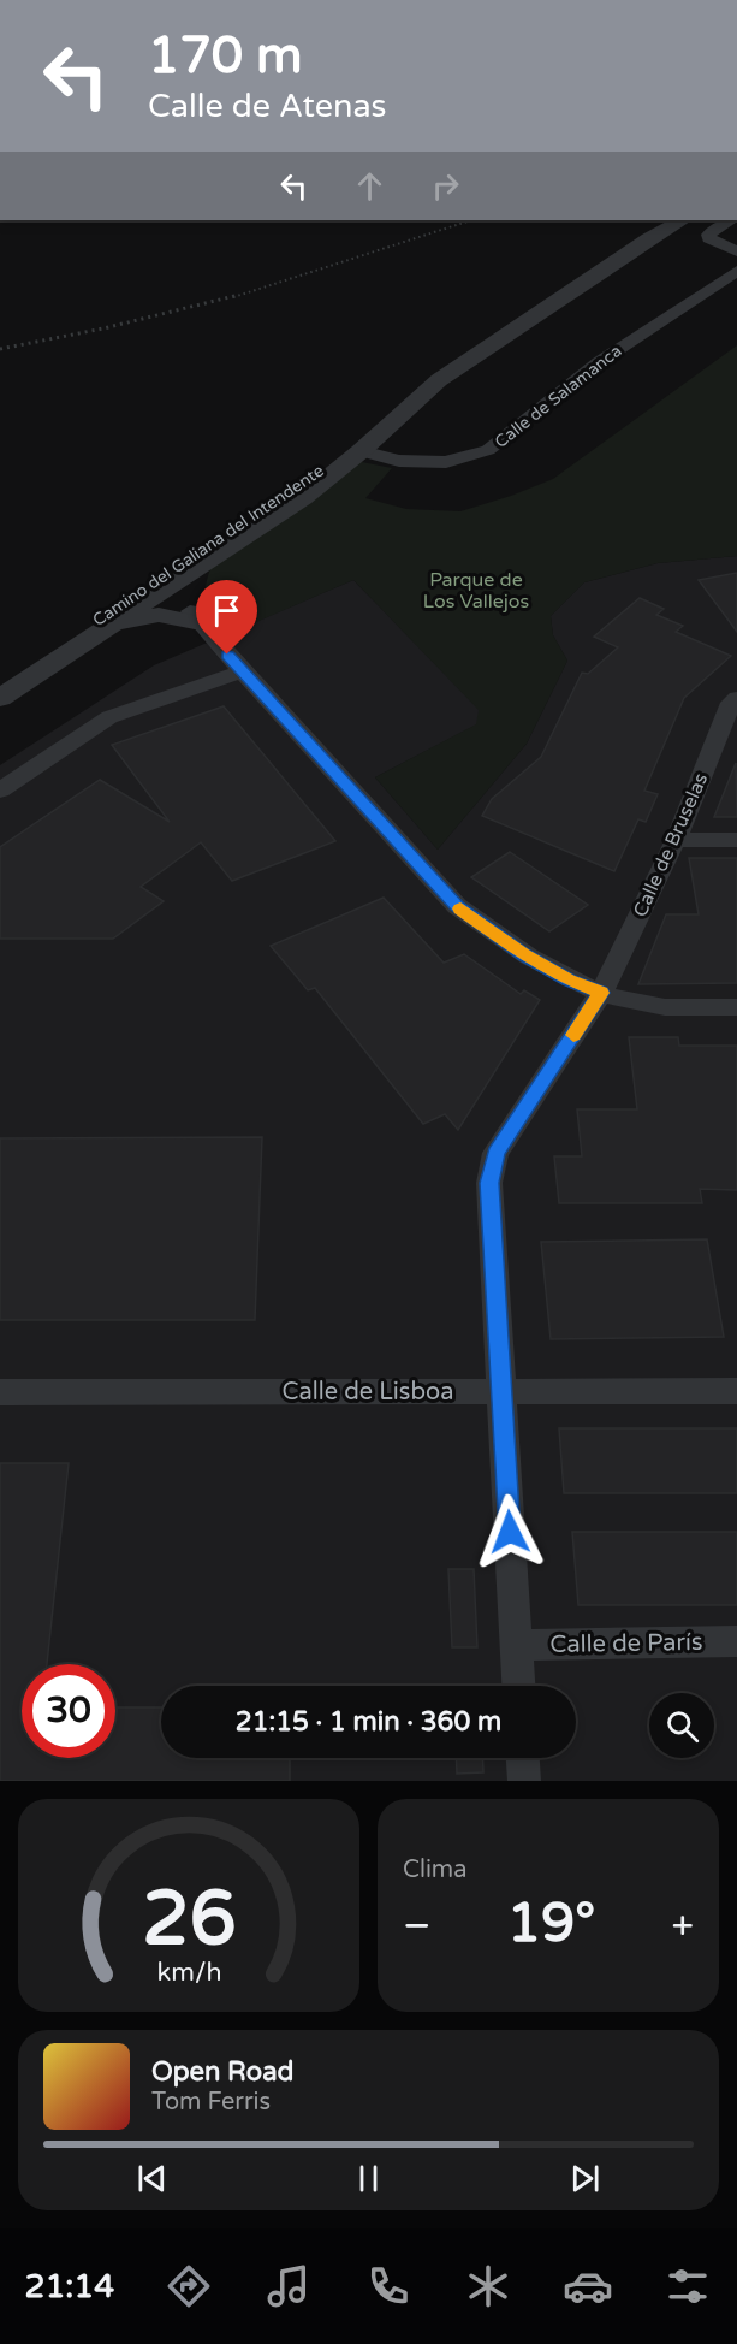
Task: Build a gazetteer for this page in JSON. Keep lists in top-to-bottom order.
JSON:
{
  "streets": {
    "street": [
      "Calle de Salamanca",
      "Camino del Galiana del Intendente",
      "Calle de Bruselas",
      "Calle de Lisboa",
      "Calle de París"
    ]
  },
  "crossings": [
    ["Calle de Salamanca", "Camino del Galiana del Intendente"],
    ["Calle de Bruselas", "Calle de Lisboa"],
    ["Calle de Bruselas", "Calle de París"]
  ],
  "parks": ["Parque de Los Vallejos"],
  "page": {
    "turn": ["170 m", "Calle de Atenas"],
    "limit": "30",
    "trip": "21:15 · 1 min · 360 m",
    "tile": "Clima",
    "heat": ["−", "19°", "+"],
    "song": ["Open Road", "Tom Ferris"],
    "tabs": "21:14",
    "gauge": ["26", "km/h"]
  }
}
